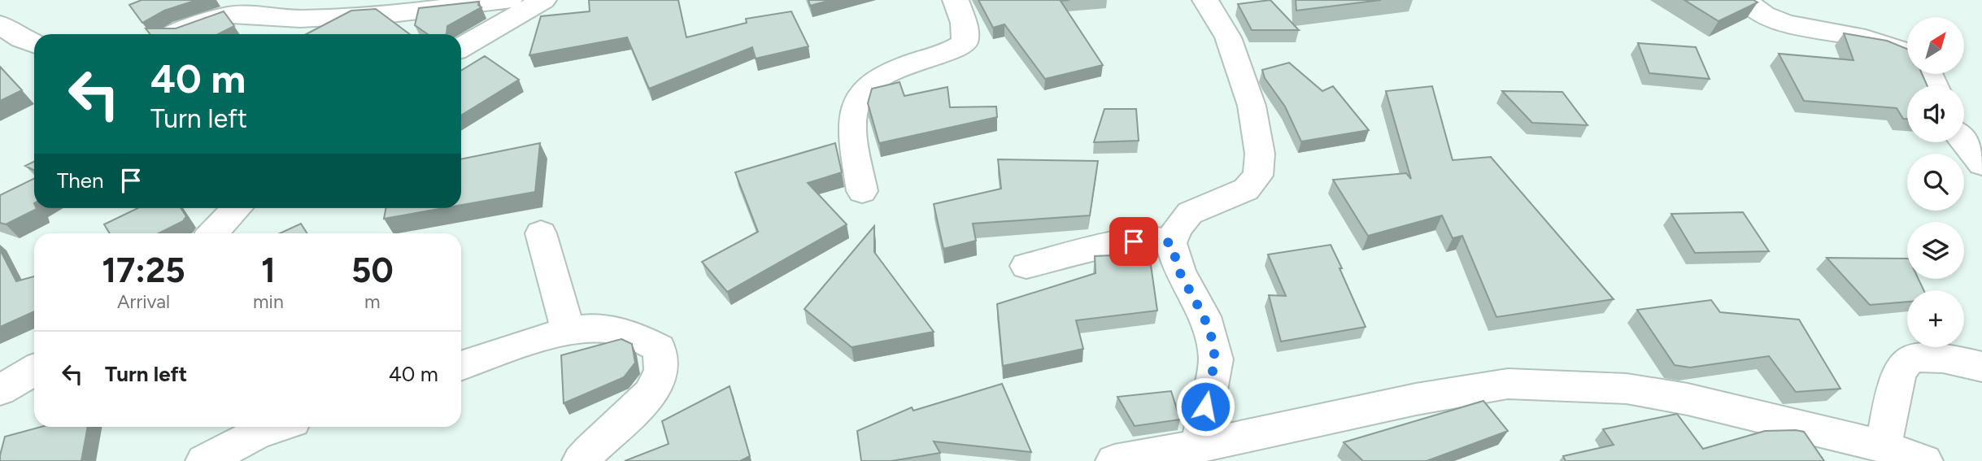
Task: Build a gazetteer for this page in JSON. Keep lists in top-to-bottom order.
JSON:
{
  "north": "top right",
  "page": {
    "map_buttons": "+",
    "turn": ["40 m", "Turn left"],
    "then": "Then",
    "eta": [
      "17:25",
      "Arrival",
      "1",
      "min",
      "50",
      "m"
    ],
    "list": [
      {
        "name": "Turn left",
        "value": "40 m"
      }
    ]
  }
}
